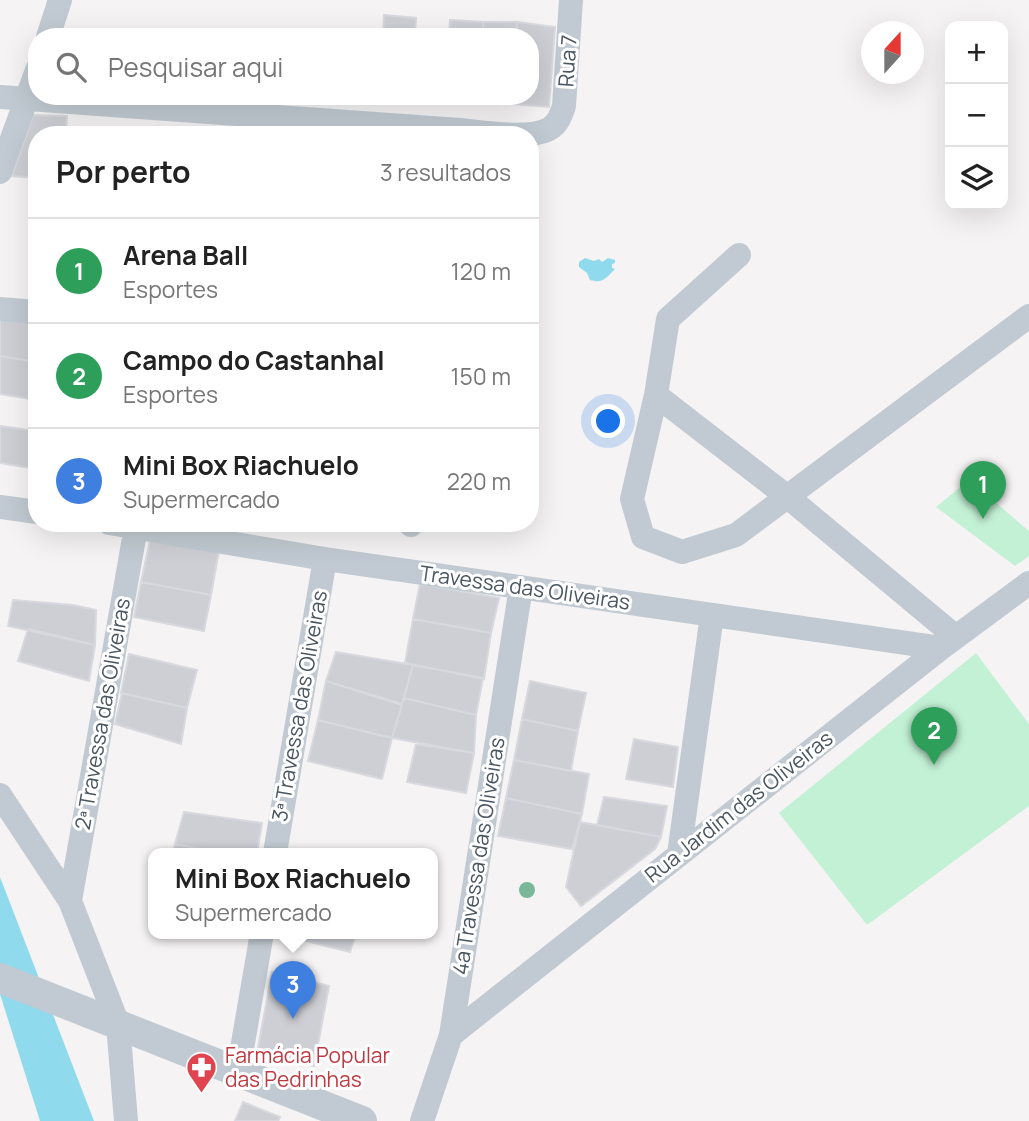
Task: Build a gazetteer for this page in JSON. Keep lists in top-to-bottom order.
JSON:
{
  "streets": {
    "street": [
      "Rua 7",
      "Travessa das Oliveiras",
      "3ª Travessa das Oliveiras",
      "2ª Travessa das Oliveiras",
      "Rua Jardim das Oliveiras",
      "4a Travessa das Oliveiras"
    ]
  },
  "crossings": [
    ["Travessa das Oliveiras", "3ª Travessa das Oliveiras"],
    ["Travessa das Oliveiras", "Rua Jardim das Oliveiras"],
    ["Travessa das Oliveiras", "4a Travessa das Oliveiras"],
    ["Rua Jardim das Oliveiras", "4a Travessa das Oliveiras"]
  ],
  "places": {
    "pharmacy": ["Farmácia Popular das Pedrinhas"]
  },
  "north": "top",
  "page": {
    "map_buttons": ["+", "−"],
    "search": "Pesquisar aqui",
    "heading": ["Por perto", "3 resultados"],
    "list": [
      {
        "mark": "1",
        "name": "Arena Ball",
        "note": "Esportes",
        "value": "120 m"
      },
      {
        "mark": "2",
        "name": "Campo do Castanhal",
        "note": "Esportes",
        "value": "150 m"
      },
      {
        "mark": "3",
        "name": "Mini Box Riachuelo",
        "note": "Supermercado",
        "value": "220 m"
      }
    ],
    "pins": ["1", "2", "3"],
    "popup": ["Mini Box Riachuelo", "Supermercado"]
  }
}
